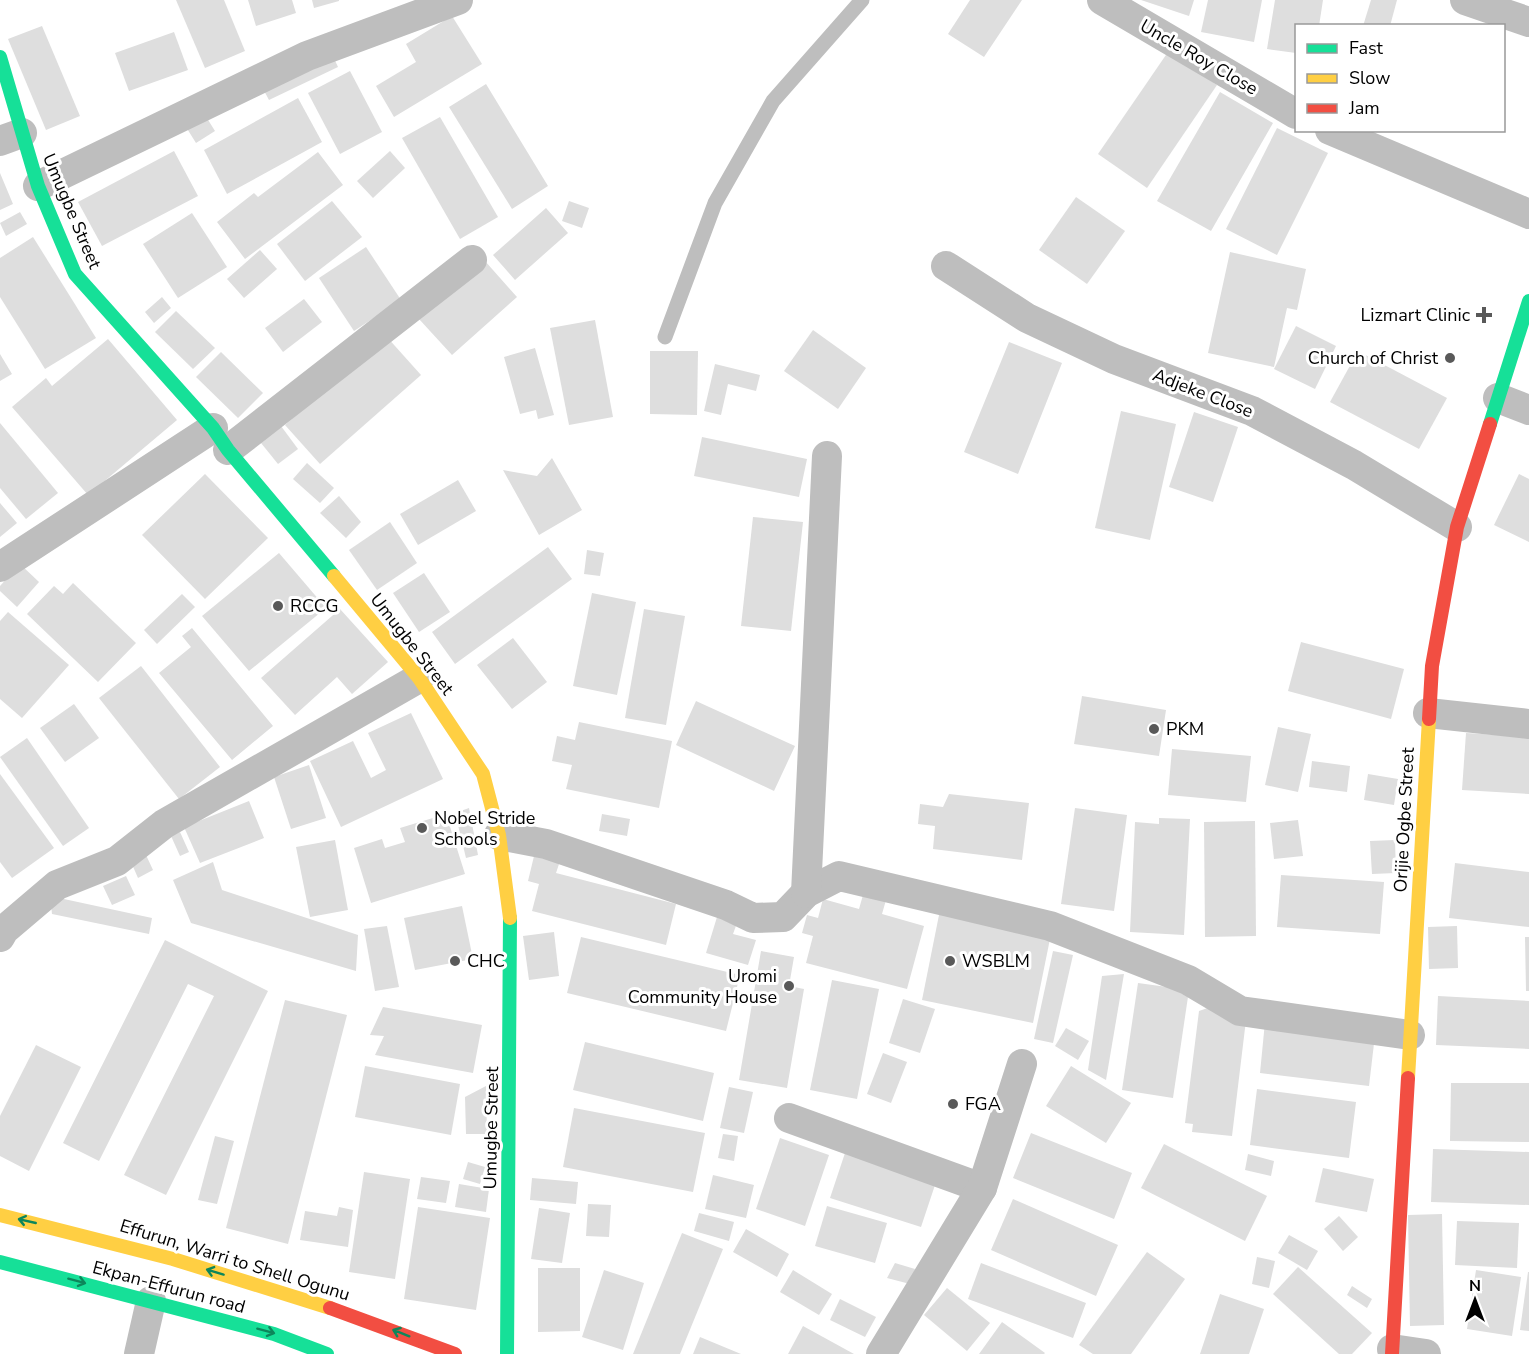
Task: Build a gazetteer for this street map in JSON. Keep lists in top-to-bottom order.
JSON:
{
  "streets": {
    "street": [
      "Uncle Roy Close",
      "Umugbe Street",
      "Adjeke Close",
      "Orijie Ogbe Street",
      "Effurun, Warri to Shell Ogunu",
      "Ekpan-Effurun road"
    ]
  },
  "crossings": [
    ["Adjeke Close", "Orijie Ogbe Street"]
  ],
  "one_way": ["Effurun, Warri to Shell Ogunu", "Ekpan-Effurun road"],
  "places": {
    "health": ["Lizmart Clinic"],
    "other": [
      "Church of Christ",
      "RCCG",
      "PKM",
      "Nobel Stride Schools",
      "CHC",
      "WSBLM",
      "Uromi Community House",
      "FGA"
    ]
  },
  "legend": ["Fast", "Slow", "Jam"],
  "north": "top"
}
